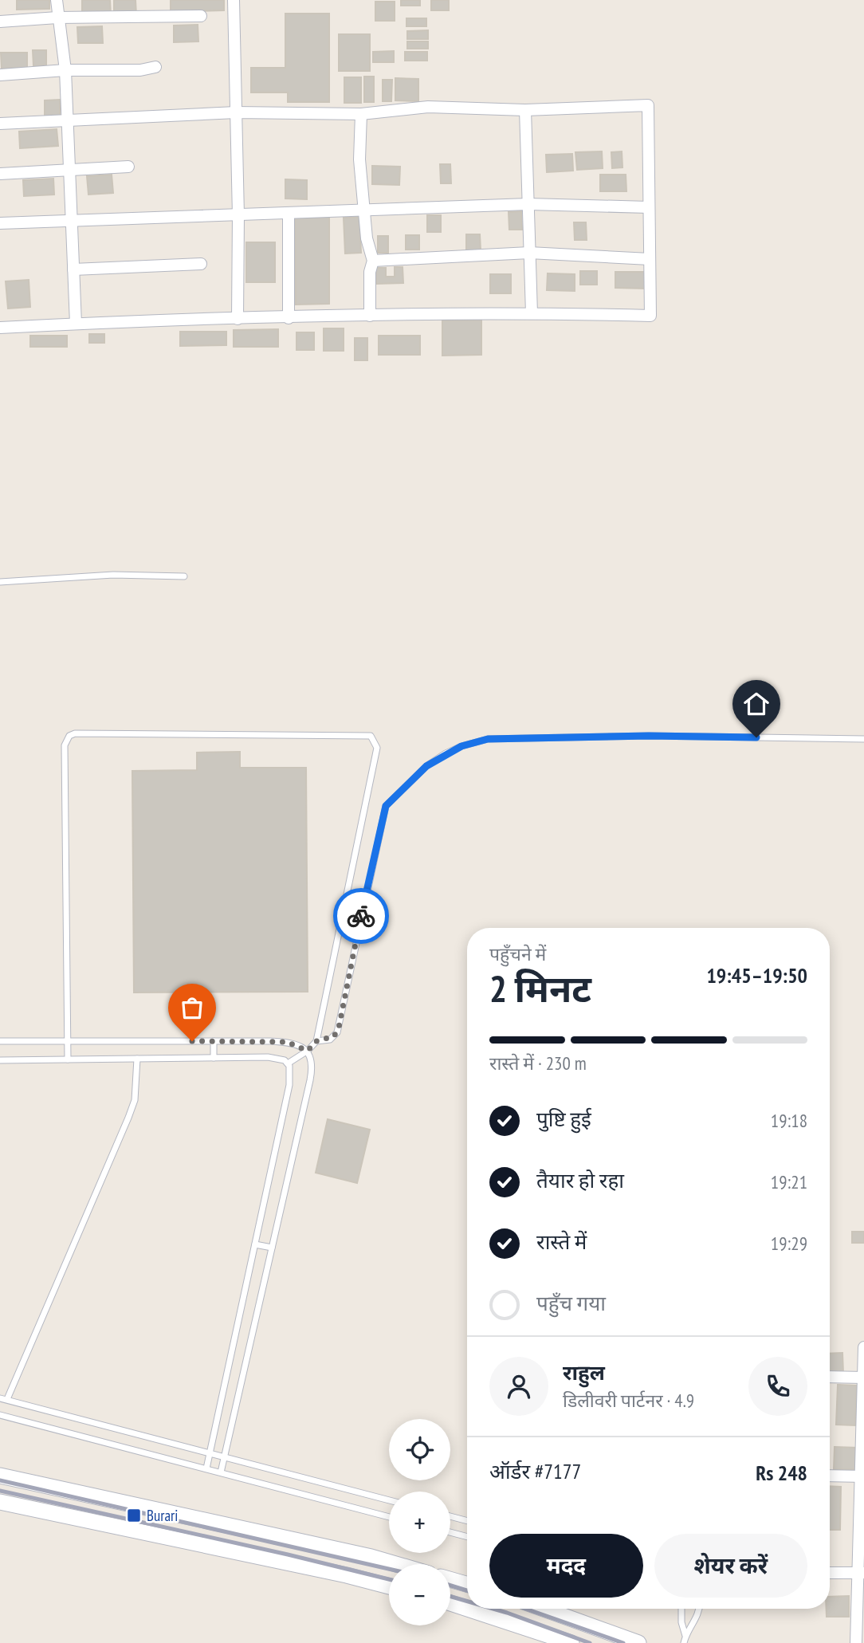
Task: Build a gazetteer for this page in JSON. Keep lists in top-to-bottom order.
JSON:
{
  "places": {
    "transit": ["Burari"]
  },
  "page": {
    "heading": ["2 मिनट", "पहुँचने में", "19:45–19:50"],
    "panel": [
      "राहुल",
      "डिलीवरी पार्टनर · 4.9",
      "ऑर्डर #7177",
      "Rs 248"
    ],
    "bar": "रास्ते में · 230 m",
    "list": [
      ["पुष्टि हुई", "19:18"],
      ["तैयार हो रहा", "19:21"],
      ["रास्ते में", "19:29"],
      "पहुँच गया"
    ],
    "map_buttons": ["+", "−"],
    "buttons": ["मदद", "शेयर करें"]
  }
}
